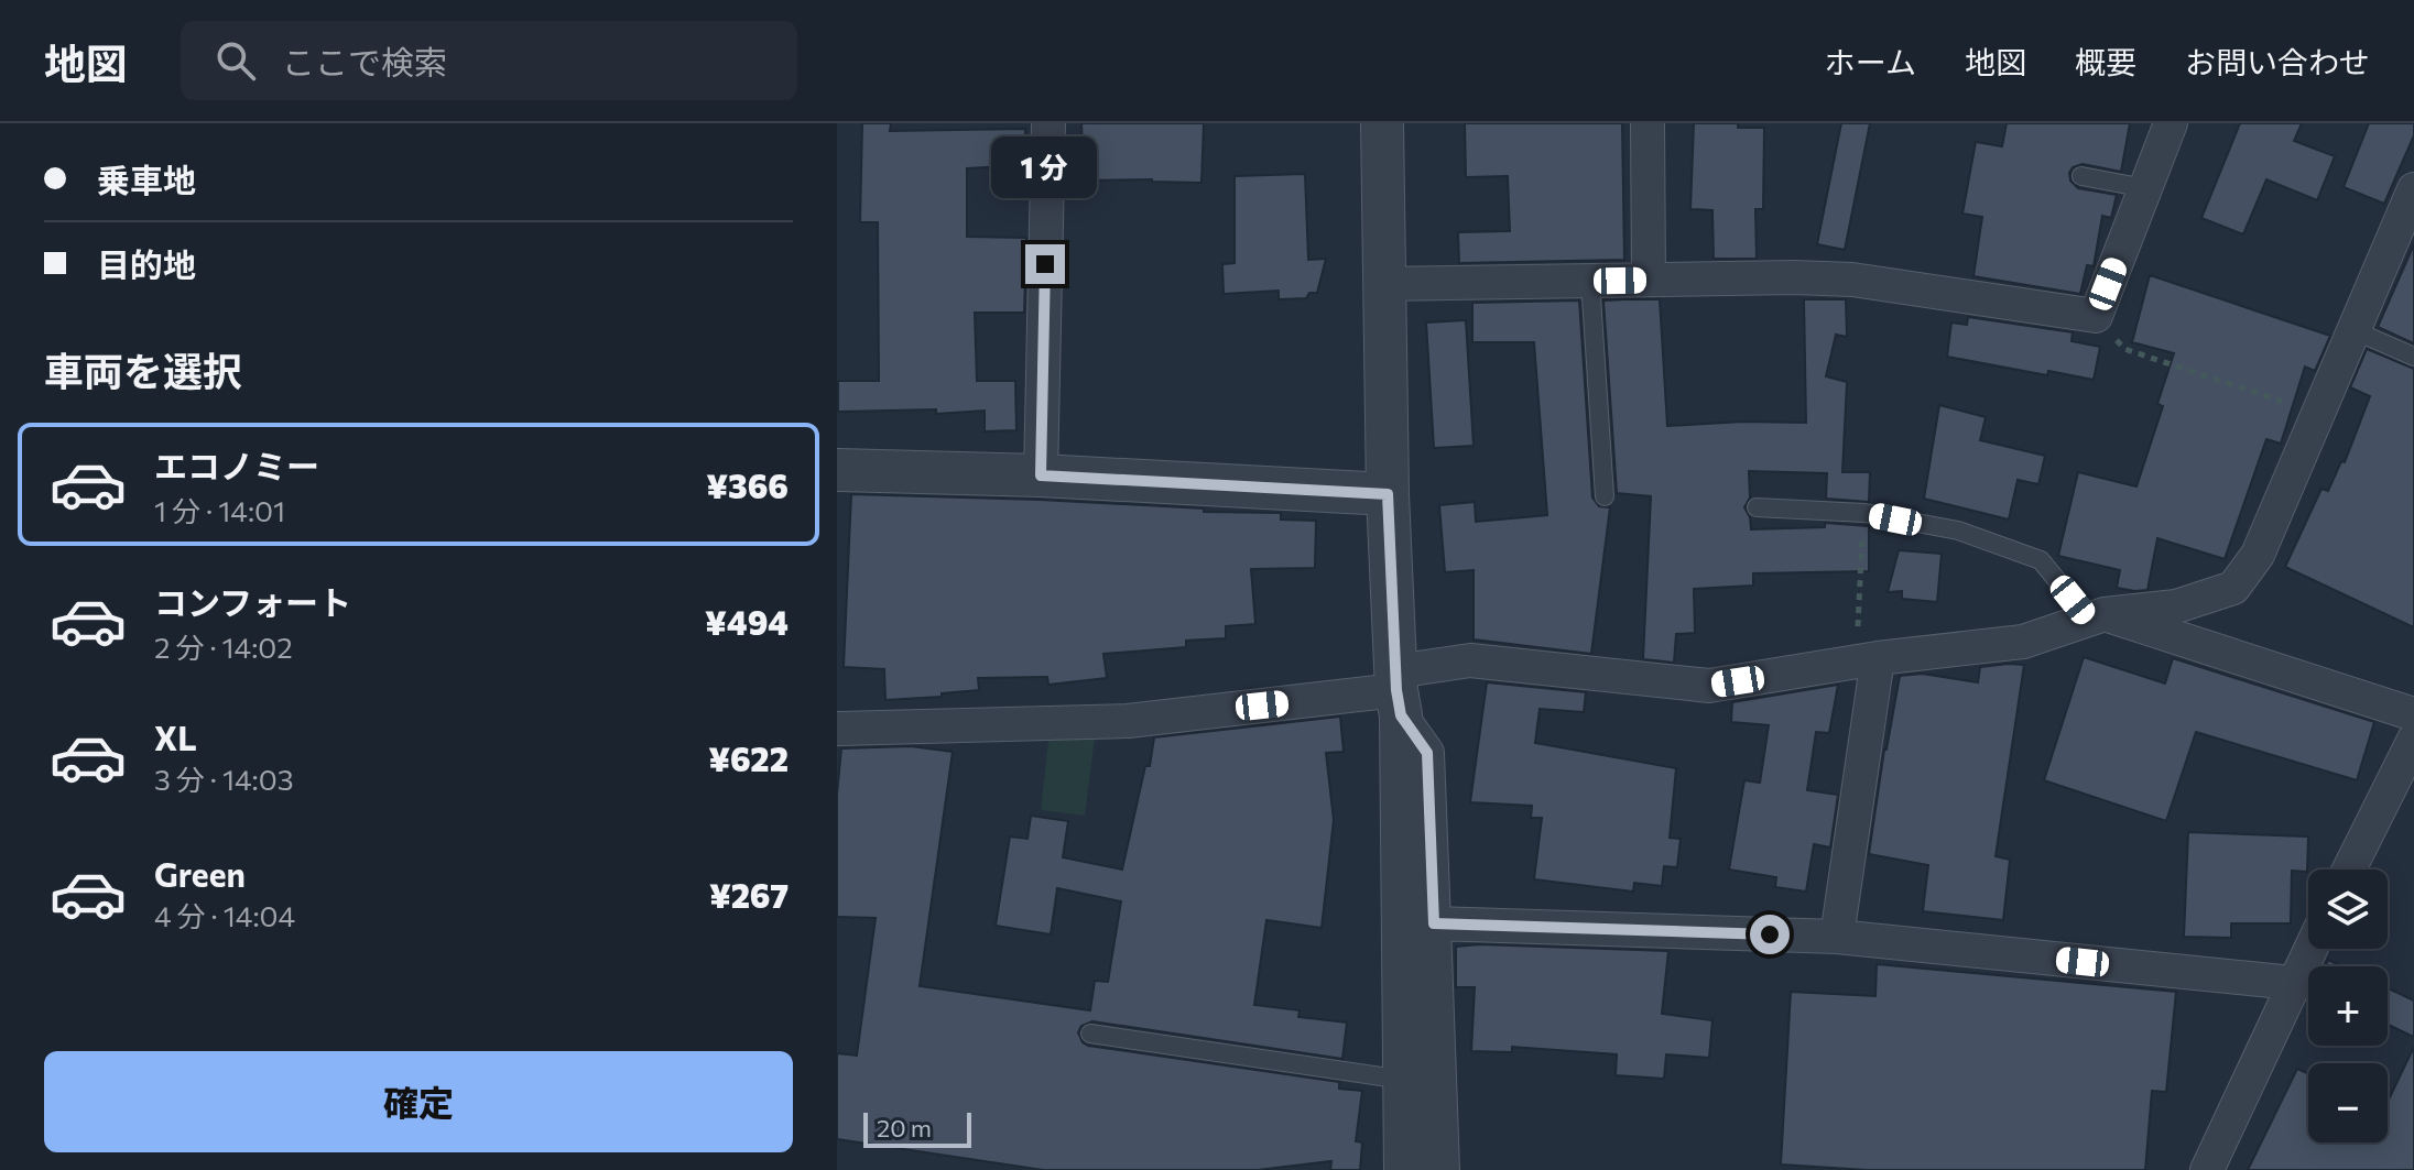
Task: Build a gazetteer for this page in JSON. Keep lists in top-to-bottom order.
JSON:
{
  "scale_bar": "20 m",
  "page": {
    "header": "地図",
    "search": "ここで検索",
    "nav": [
      "ホーム",
      "地図",
      "概要",
      "お問い合わせ"
    ],
    "banner": ["乗車地", "目的地"],
    "bubble": "1 分",
    "heading": "車両を選択",
    "list": [
      {
        "name": "エコノミー",
        "note": "1 分 · 14:01",
        "value": "¥366"
      },
      {
        "name": "コンフォート",
        "note": "2 分 · 14:02",
        "value": "¥494"
      },
      {
        "name": "XL",
        "note": "3 分 · 14:03",
        "value": "¥622"
      },
      {
        "name": "Green",
        "note": "4 分 · 14:04",
        "value": "¥267"
      }
    ],
    "map_buttons": ["+", "−"],
    "buttons": "確定",
    "scale": "20 m"
  }
}
